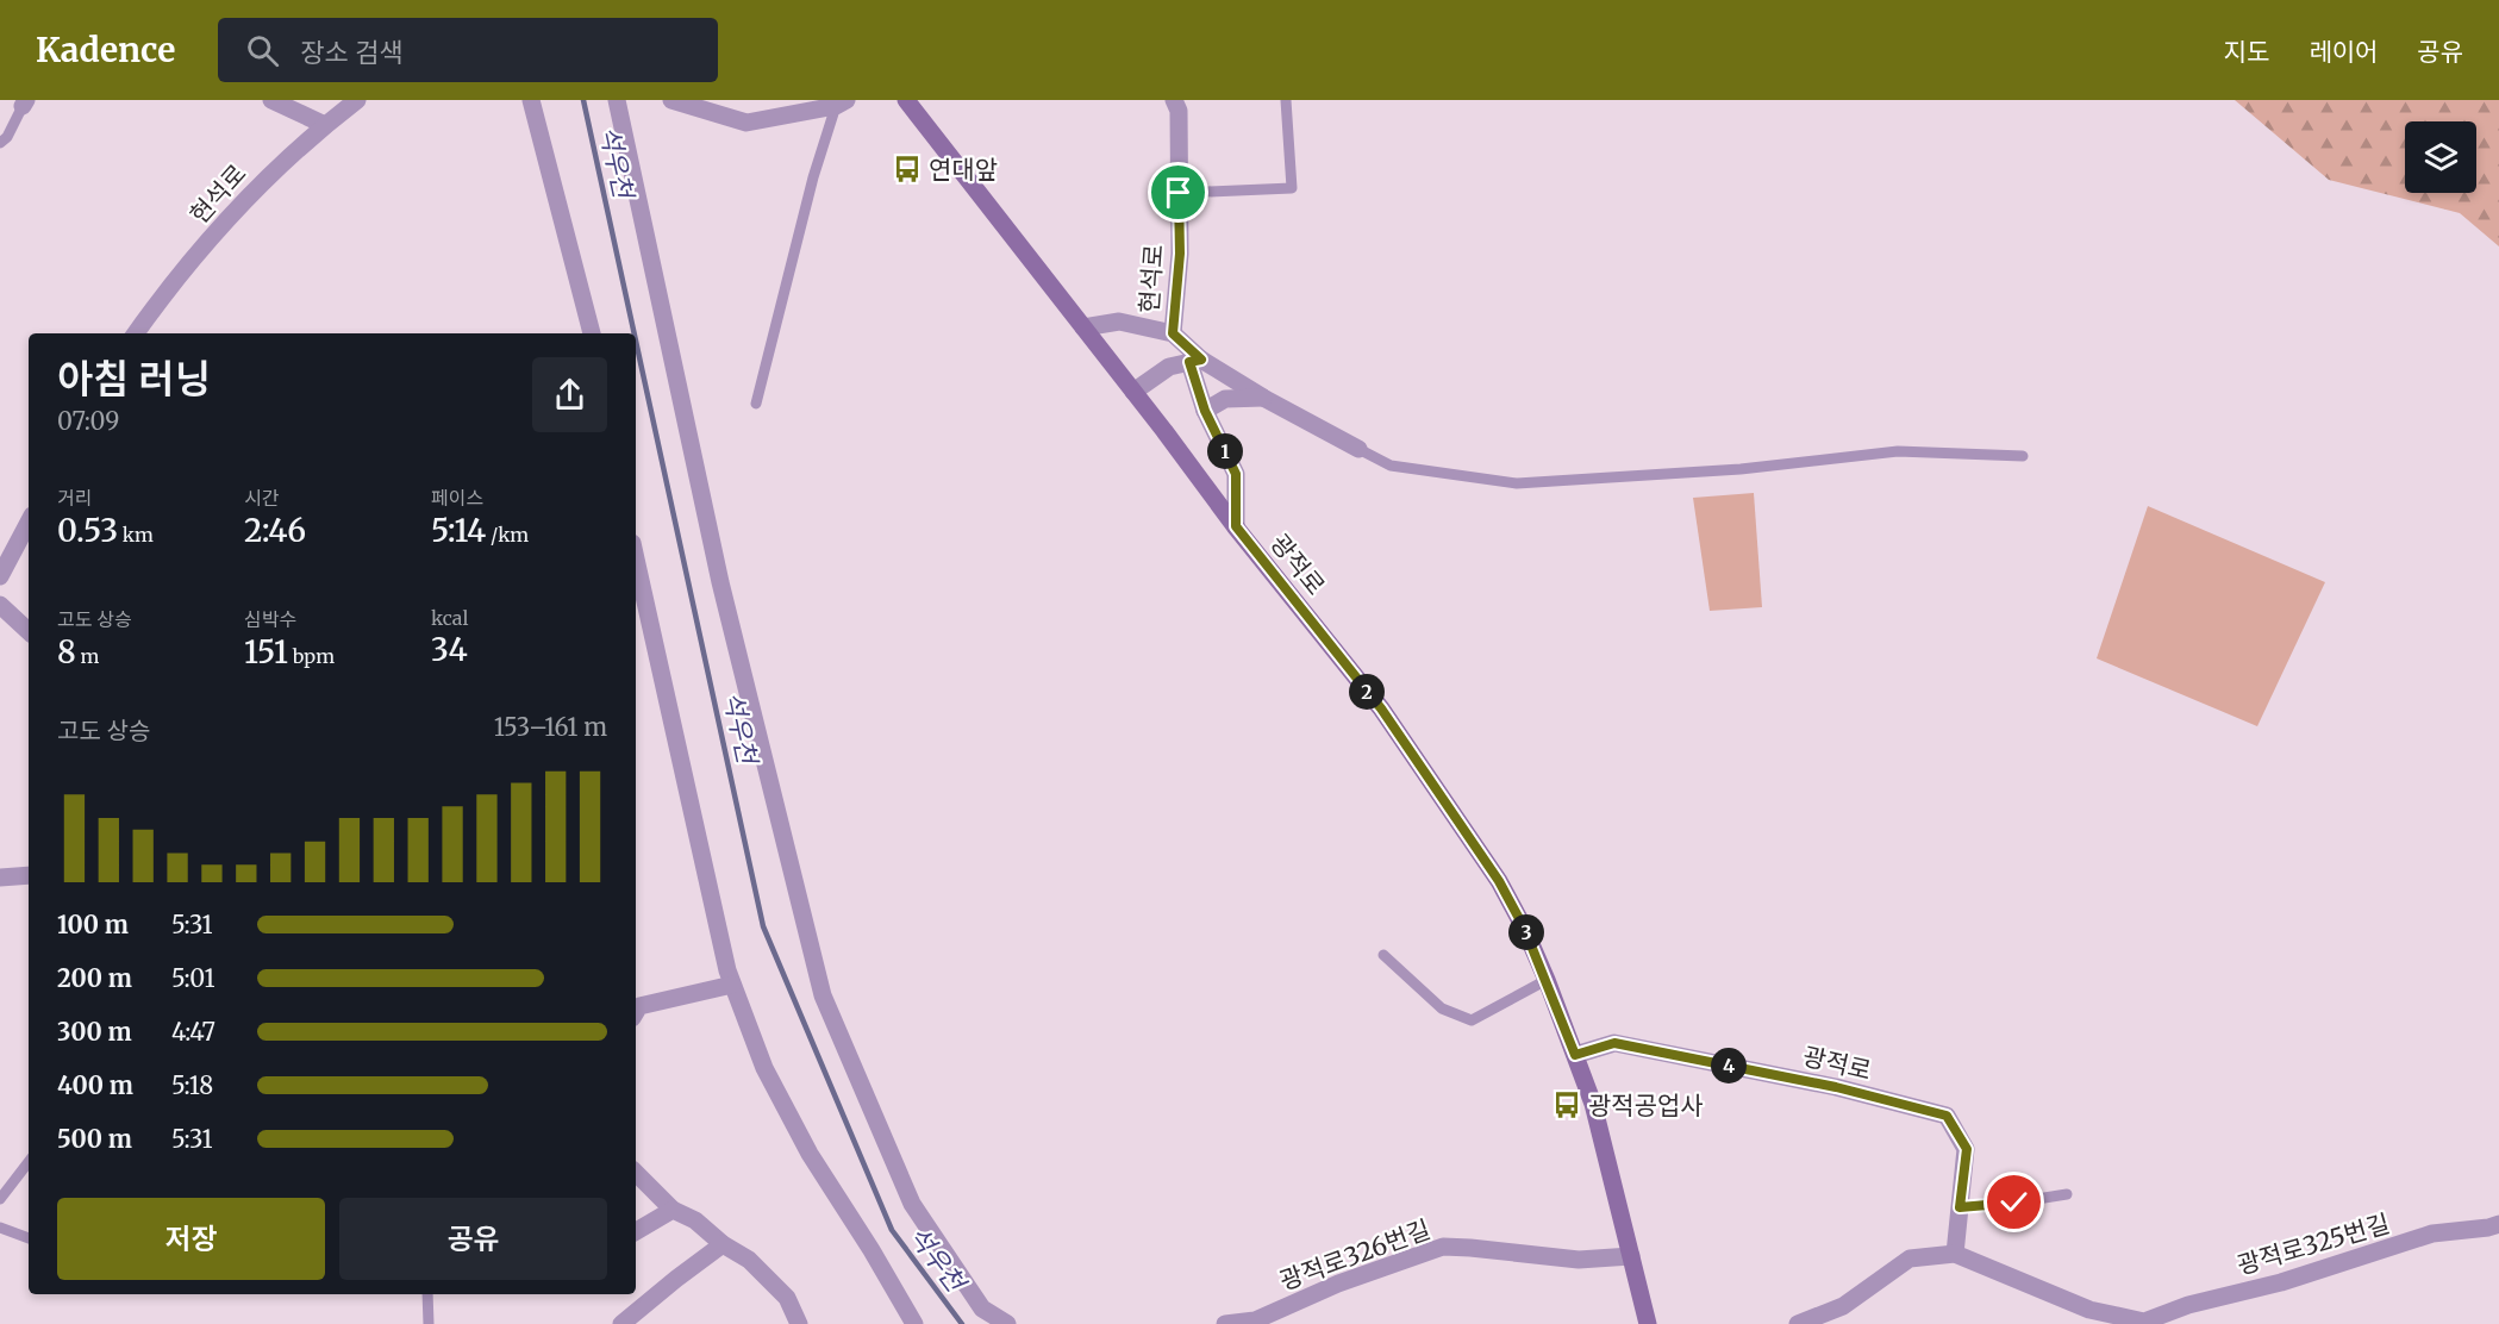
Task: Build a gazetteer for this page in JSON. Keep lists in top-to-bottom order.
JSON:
{
  "streets": {
    "main road": ["광적로"],
    "street": ["현석로", "광적로325번길", "광적로326번길"]
  },
  "crossings": [
    ["광적로", "광적로325번길"],
    ["광적로", "광적로326번길"]
  ],
  "water": ["석우천"],
  "places": {
    "bus stop": ["연대앞", "광적공업사"]
  },
  "page": {
    "header": "Kadence",
    "search": "장소 검색",
    "nav": ["지도", "레이어", "공유"],
    "heading": ["아침 러닝", "07:09"],
    "pins": [
      "1",
      "2",
      "3",
      "4"
    ],
    "stats": [
      ["거리", "0.53 km"],
      ["시간", "2:46"],
      ["페이스", "5:14 /km"],
      ["고도 상승", "8 m"],
      ["심박수", "151 bpm"],
      ["kcal", "34"]
    ],
    "chart": ["고도 상승", "153–161 m"],
    "list": [
      {
        "name": "100 m",
        "note": "5:31"
      },
      {
        "name": "200 m",
        "note": "5:01"
      },
      {
        "name": "300 m",
        "note": "4:47"
      },
      {
        "name": "400 m",
        "note": "5:18"
      },
      {
        "name": "500 m",
        "note": "5:31"
      }
    ],
    "buttons": ["저장", "공유"]
  }
}
